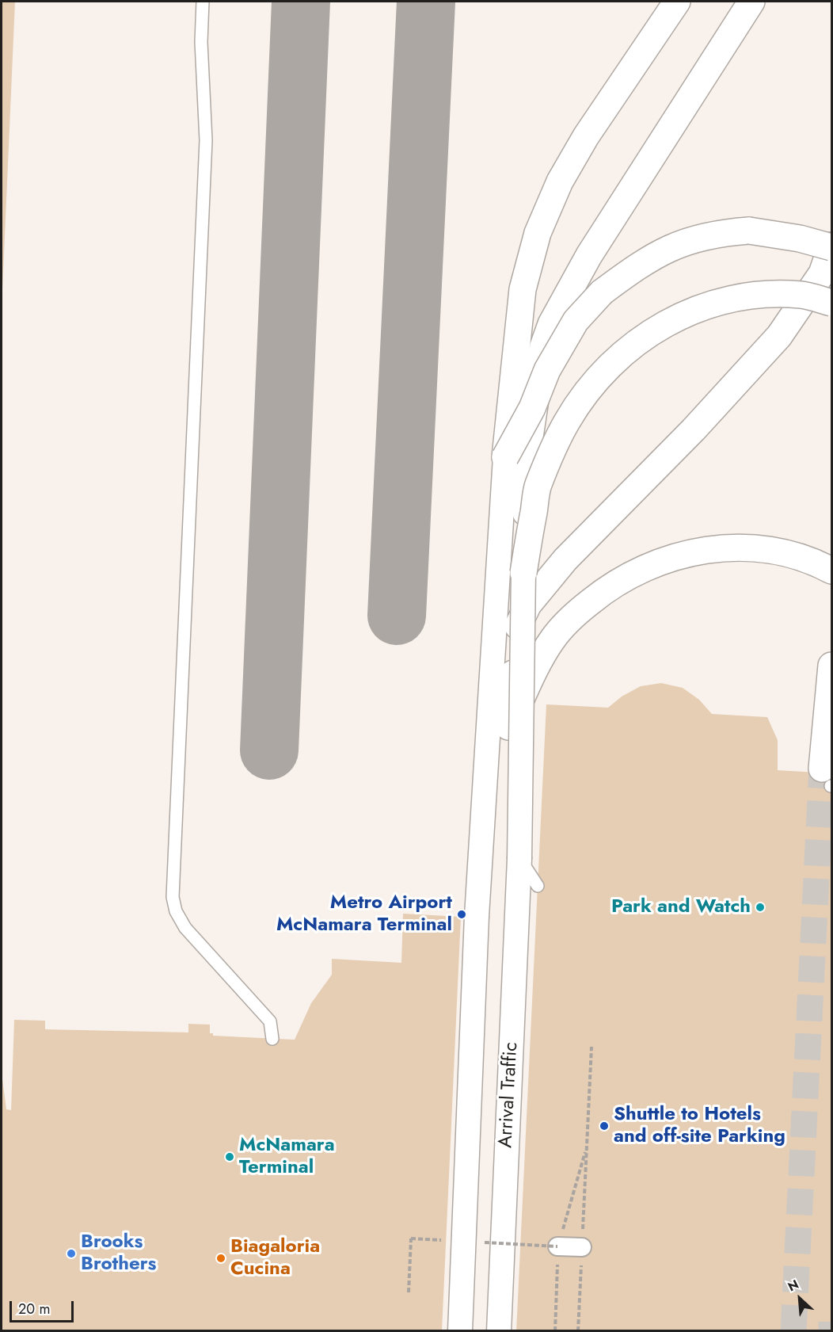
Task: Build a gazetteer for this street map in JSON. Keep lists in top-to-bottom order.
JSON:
{
  "streets": {
    "street": ["Arrival Traffic"]
  },
  "places": [
    "Park and Watch",
    "Metro Airport McNamara Terminal",
    "Shuttle to Hotels and off-site Parking",
    "McNamara Terminal",
    "Brooks Brothers",
    "Biagaloria Cucina"
  ],
  "scale_bar": "20 m",
  "north": "top left"
}
